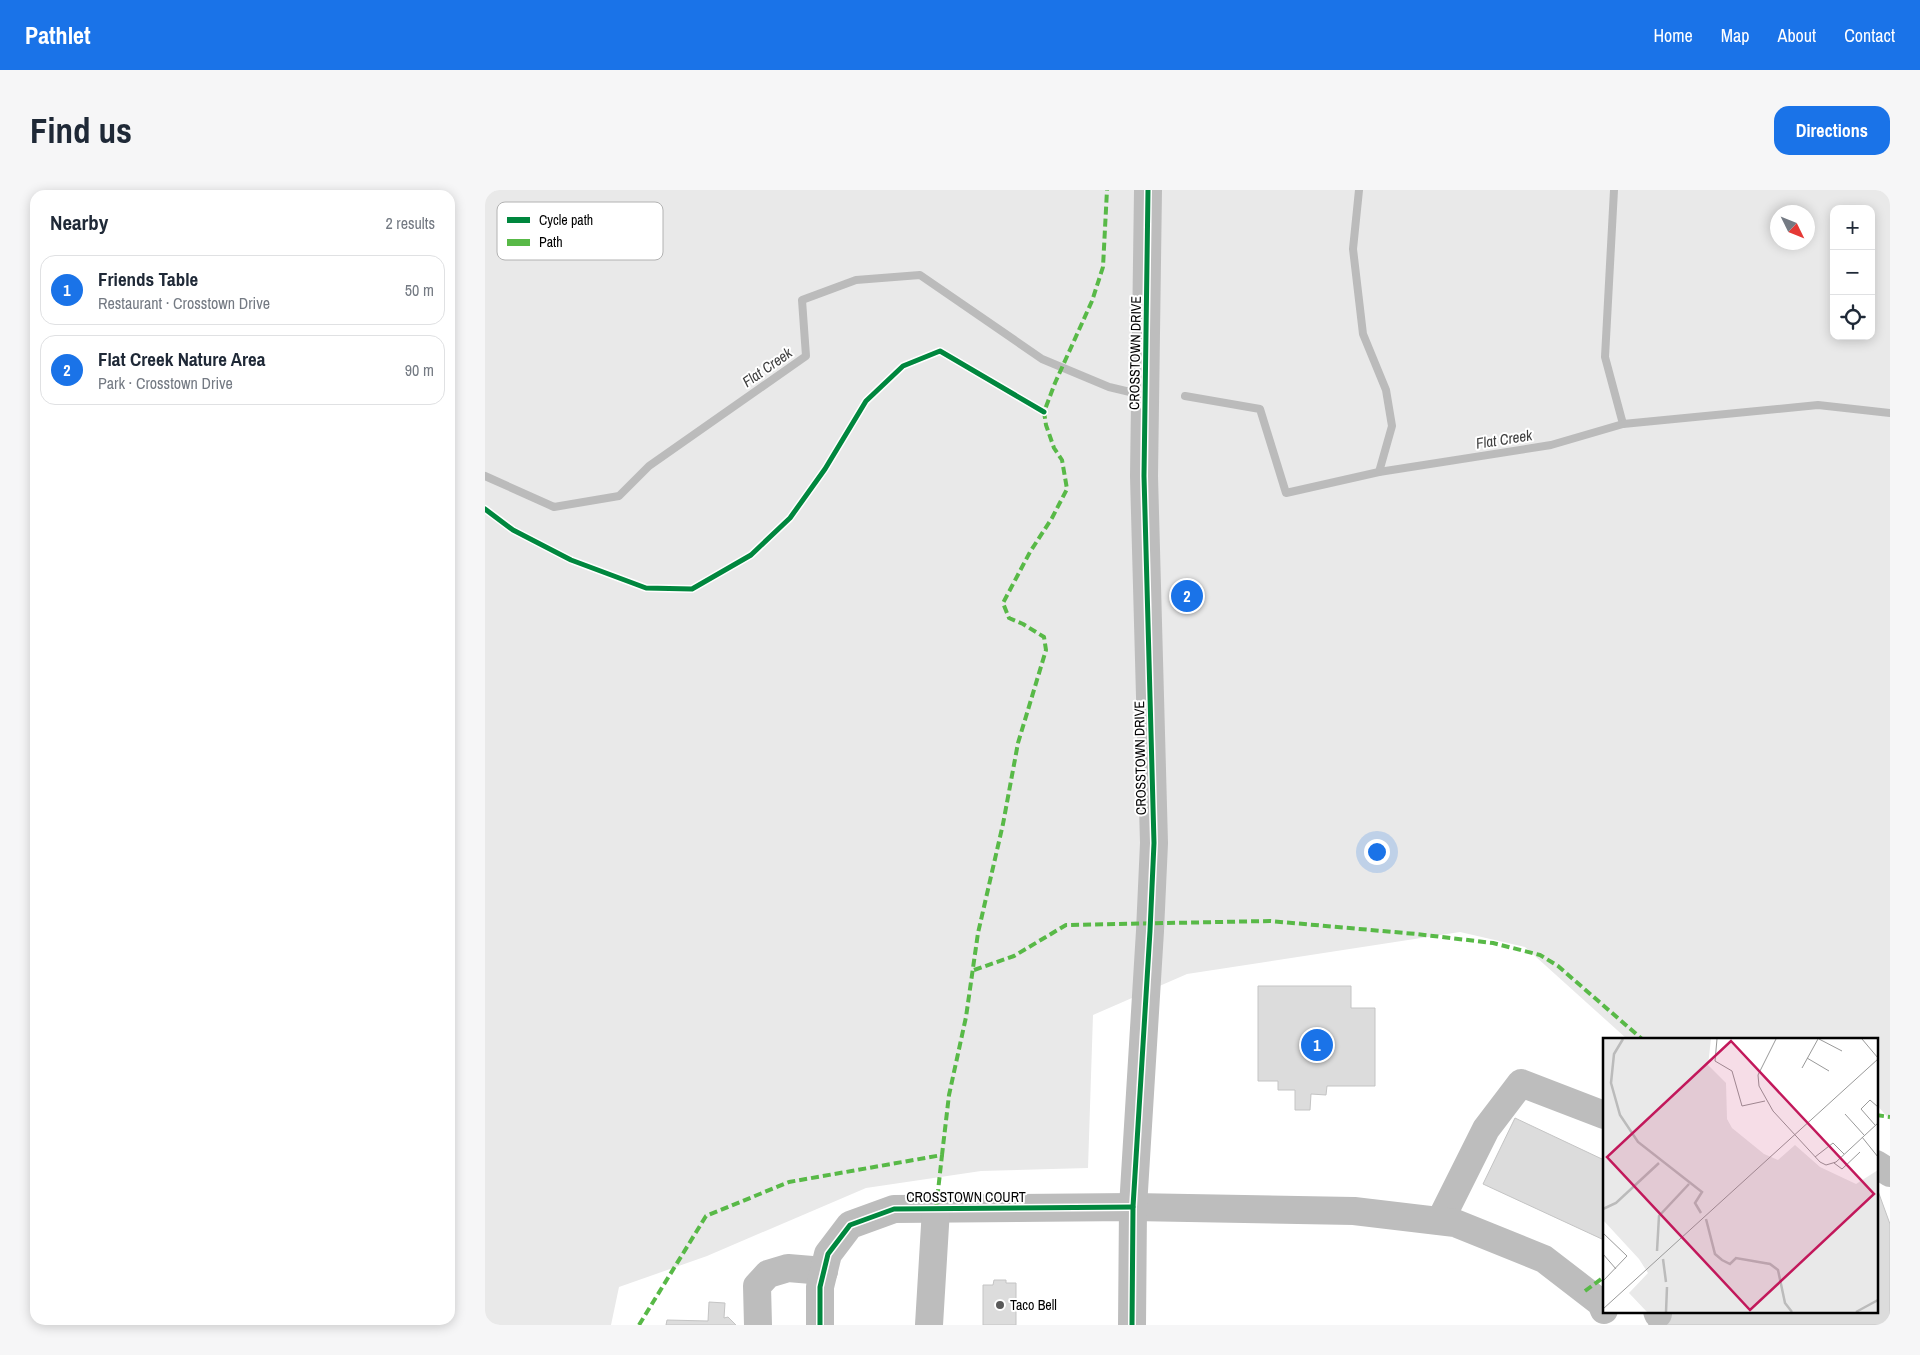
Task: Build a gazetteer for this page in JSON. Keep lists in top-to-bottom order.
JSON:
{
  "streets": {
    "street": ["CROSSTOWN DRIVE", "CROSSTOWN COURT"]
  },
  "crossings": [
    ["CROSSTOWN DRIVE", "CROSSTOWN COURT"]
  ],
  "water": ["Flat Creek"],
  "places": ["Taco Bell"],
  "legend": ["Cycle path", "Path"],
  "north": "bottom right",
  "page": {
    "header": "Pathlet",
    "nav": [
      "Home",
      "Map",
      "About",
      "Contact"
    ],
    "buttons": "Directions",
    "title": "Find us",
    "heading": ["Nearby", "2 results"],
    "map_buttons": ["+", "−"],
    "list": [
      {
        "mark": "1",
        "name": "Friends Table",
        "note": "Restaurant · Crosstown Drive",
        "value": "50 m"
      },
      {
        "mark": "2",
        "name": "Flat Creek Nature Area",
        "note": "Park · Crosstown Drive",
        "value": "90 m"
      }
    ],
    "pins": ["2", "1"]
  }
}
